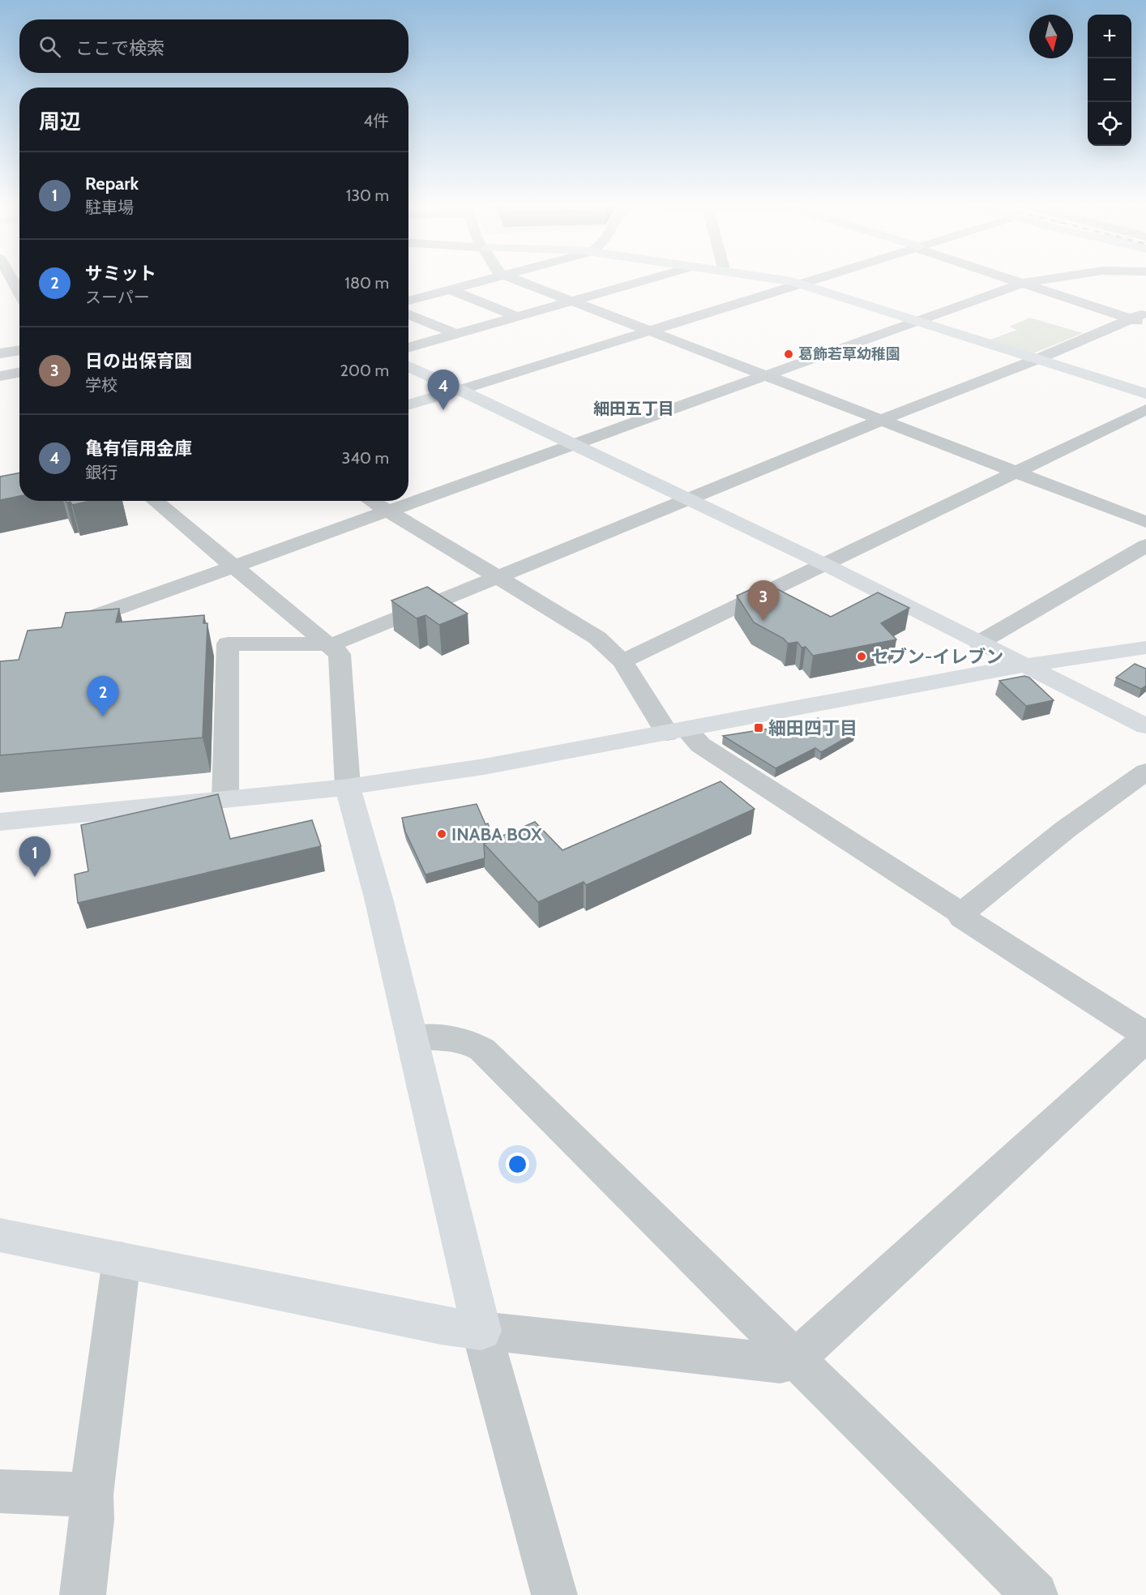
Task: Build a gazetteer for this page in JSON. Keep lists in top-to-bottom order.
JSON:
{
  "districts": ["細田五丁目"],
  "places": {
    "other": ["葛飾若草幼稚園", "セブン-イレブン", "INABA BOX"],
    "transit": ["細田四丁目"]
  },
  "north": "bottom",
  "page": {
    "map_buttons": ["+", "−"],
    "search": "ここで検索",
    "heading": ["周辺", "4件"],
    "list": [
      {
        "mark": "1",
        "name": "Repark",
        "note": "駐車場",
        "value": "130 m"
      },
      {
        "mark": "2",
        "name": "サミット",
        "note": "スーパー",
        "value": "180 m"
      },
      {
        "mark": "3",
        "name": "日の出保育園",
        "note": "学校",
        "value": "200 m"
      },
      {
        "mark": "4",
        "name": "亀有信用金庫",
        "note": "銀行",
        "value": "340 m"
      }
    ],
    "pins": [
      "4",
      "3",
      "2",
      "1"
    ]
  }
}
